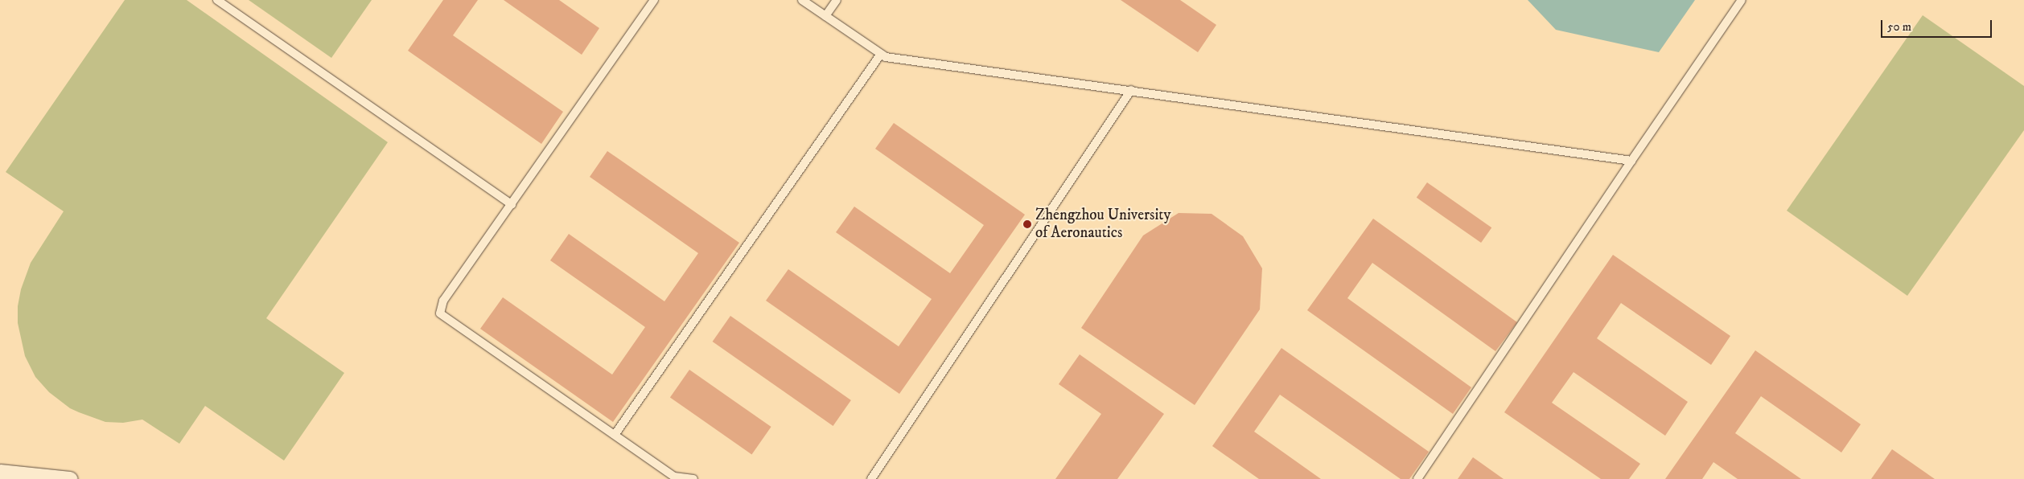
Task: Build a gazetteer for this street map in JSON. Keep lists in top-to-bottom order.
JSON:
{
  "places": ["Zhengzhou University of Aeronautics"],
  "scale_bar": "50 m"
}
